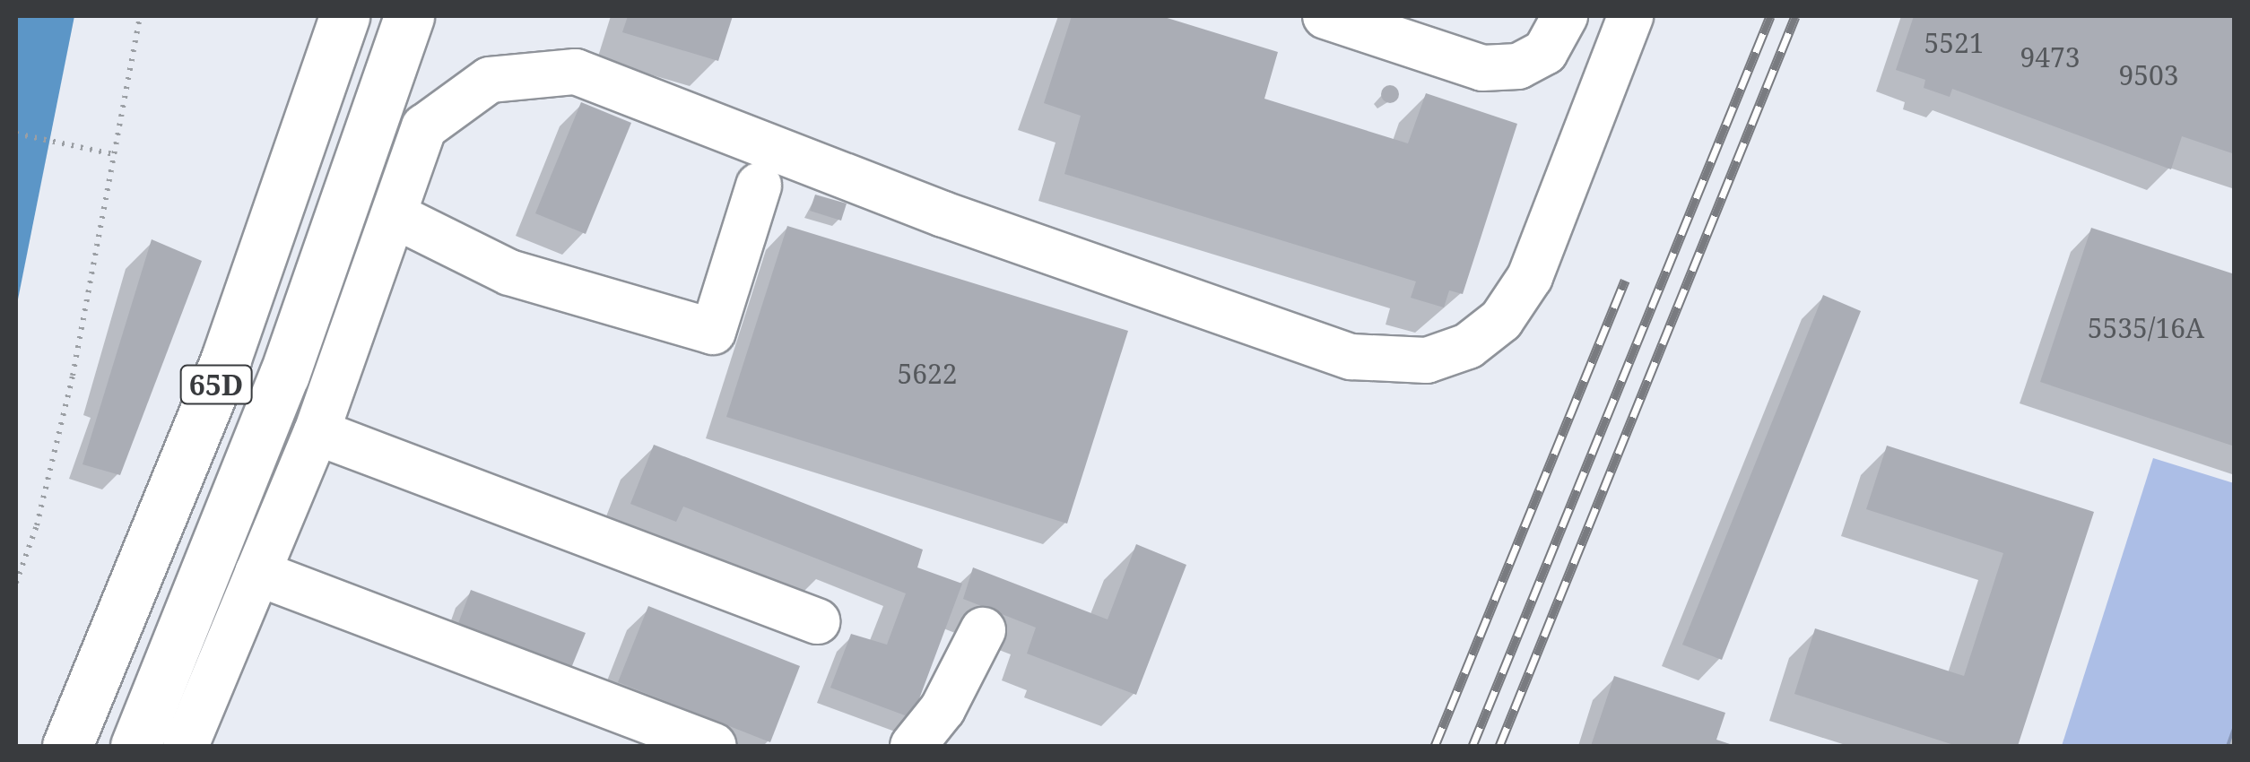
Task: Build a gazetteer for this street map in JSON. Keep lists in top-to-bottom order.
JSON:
{
  "streets": {
    "main road": ["65D"]
  },
  "house_numbers": [
    "5521",
    "9473",
    "9503",
    "5535/16A",
    "5622"
  ]
}
